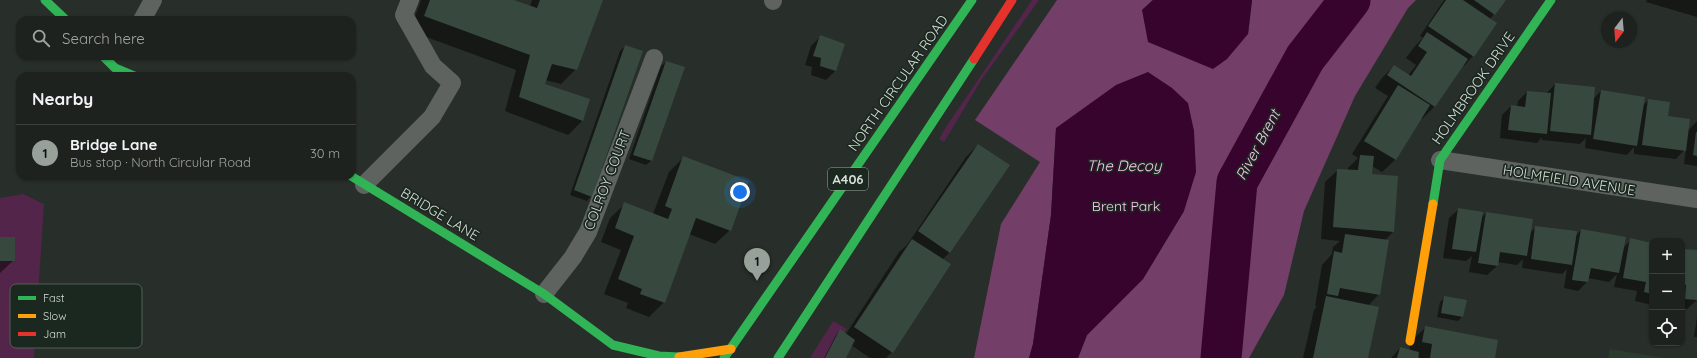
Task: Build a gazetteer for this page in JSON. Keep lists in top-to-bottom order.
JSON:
{
  "streets": {
    "main road": [
      "NORTH CIRCULAR ROAD",
      "HOLMBROOK DRIVE",
      "A406",
      "BRIDGE LANE"
    ],
    "street": ["COLROY COURT", "HOLMFIELD AVENUE"]
  },
  "crossings": [
    ["NORTH CIRCULAR ROAD", "BRIDGE LANE"],
    ["HOLMBROOK DRIVE", "HOLMFIELD AVENUE"],
    ["COLROY COURT", "BRIDGE LANE"]
  ],
  "water": ["River Brent", "The Decoy"],
  "parks": ["Brent Park"],
  "legend": ["Fast", "Slow", "Jam"],
  "north": "bottom",
  "page": {
    "search": "Search here",
    "heading": "Nearby",
    "list": [
      {
        "mark": "1",
        "name": "Bridge Lane",
        "note": "Bus stop · North Circular Road",
        "value": "30 m"
      }
    ],
    "map_buttons": ["+", "−"],
    "pins": "1"
  }
}
